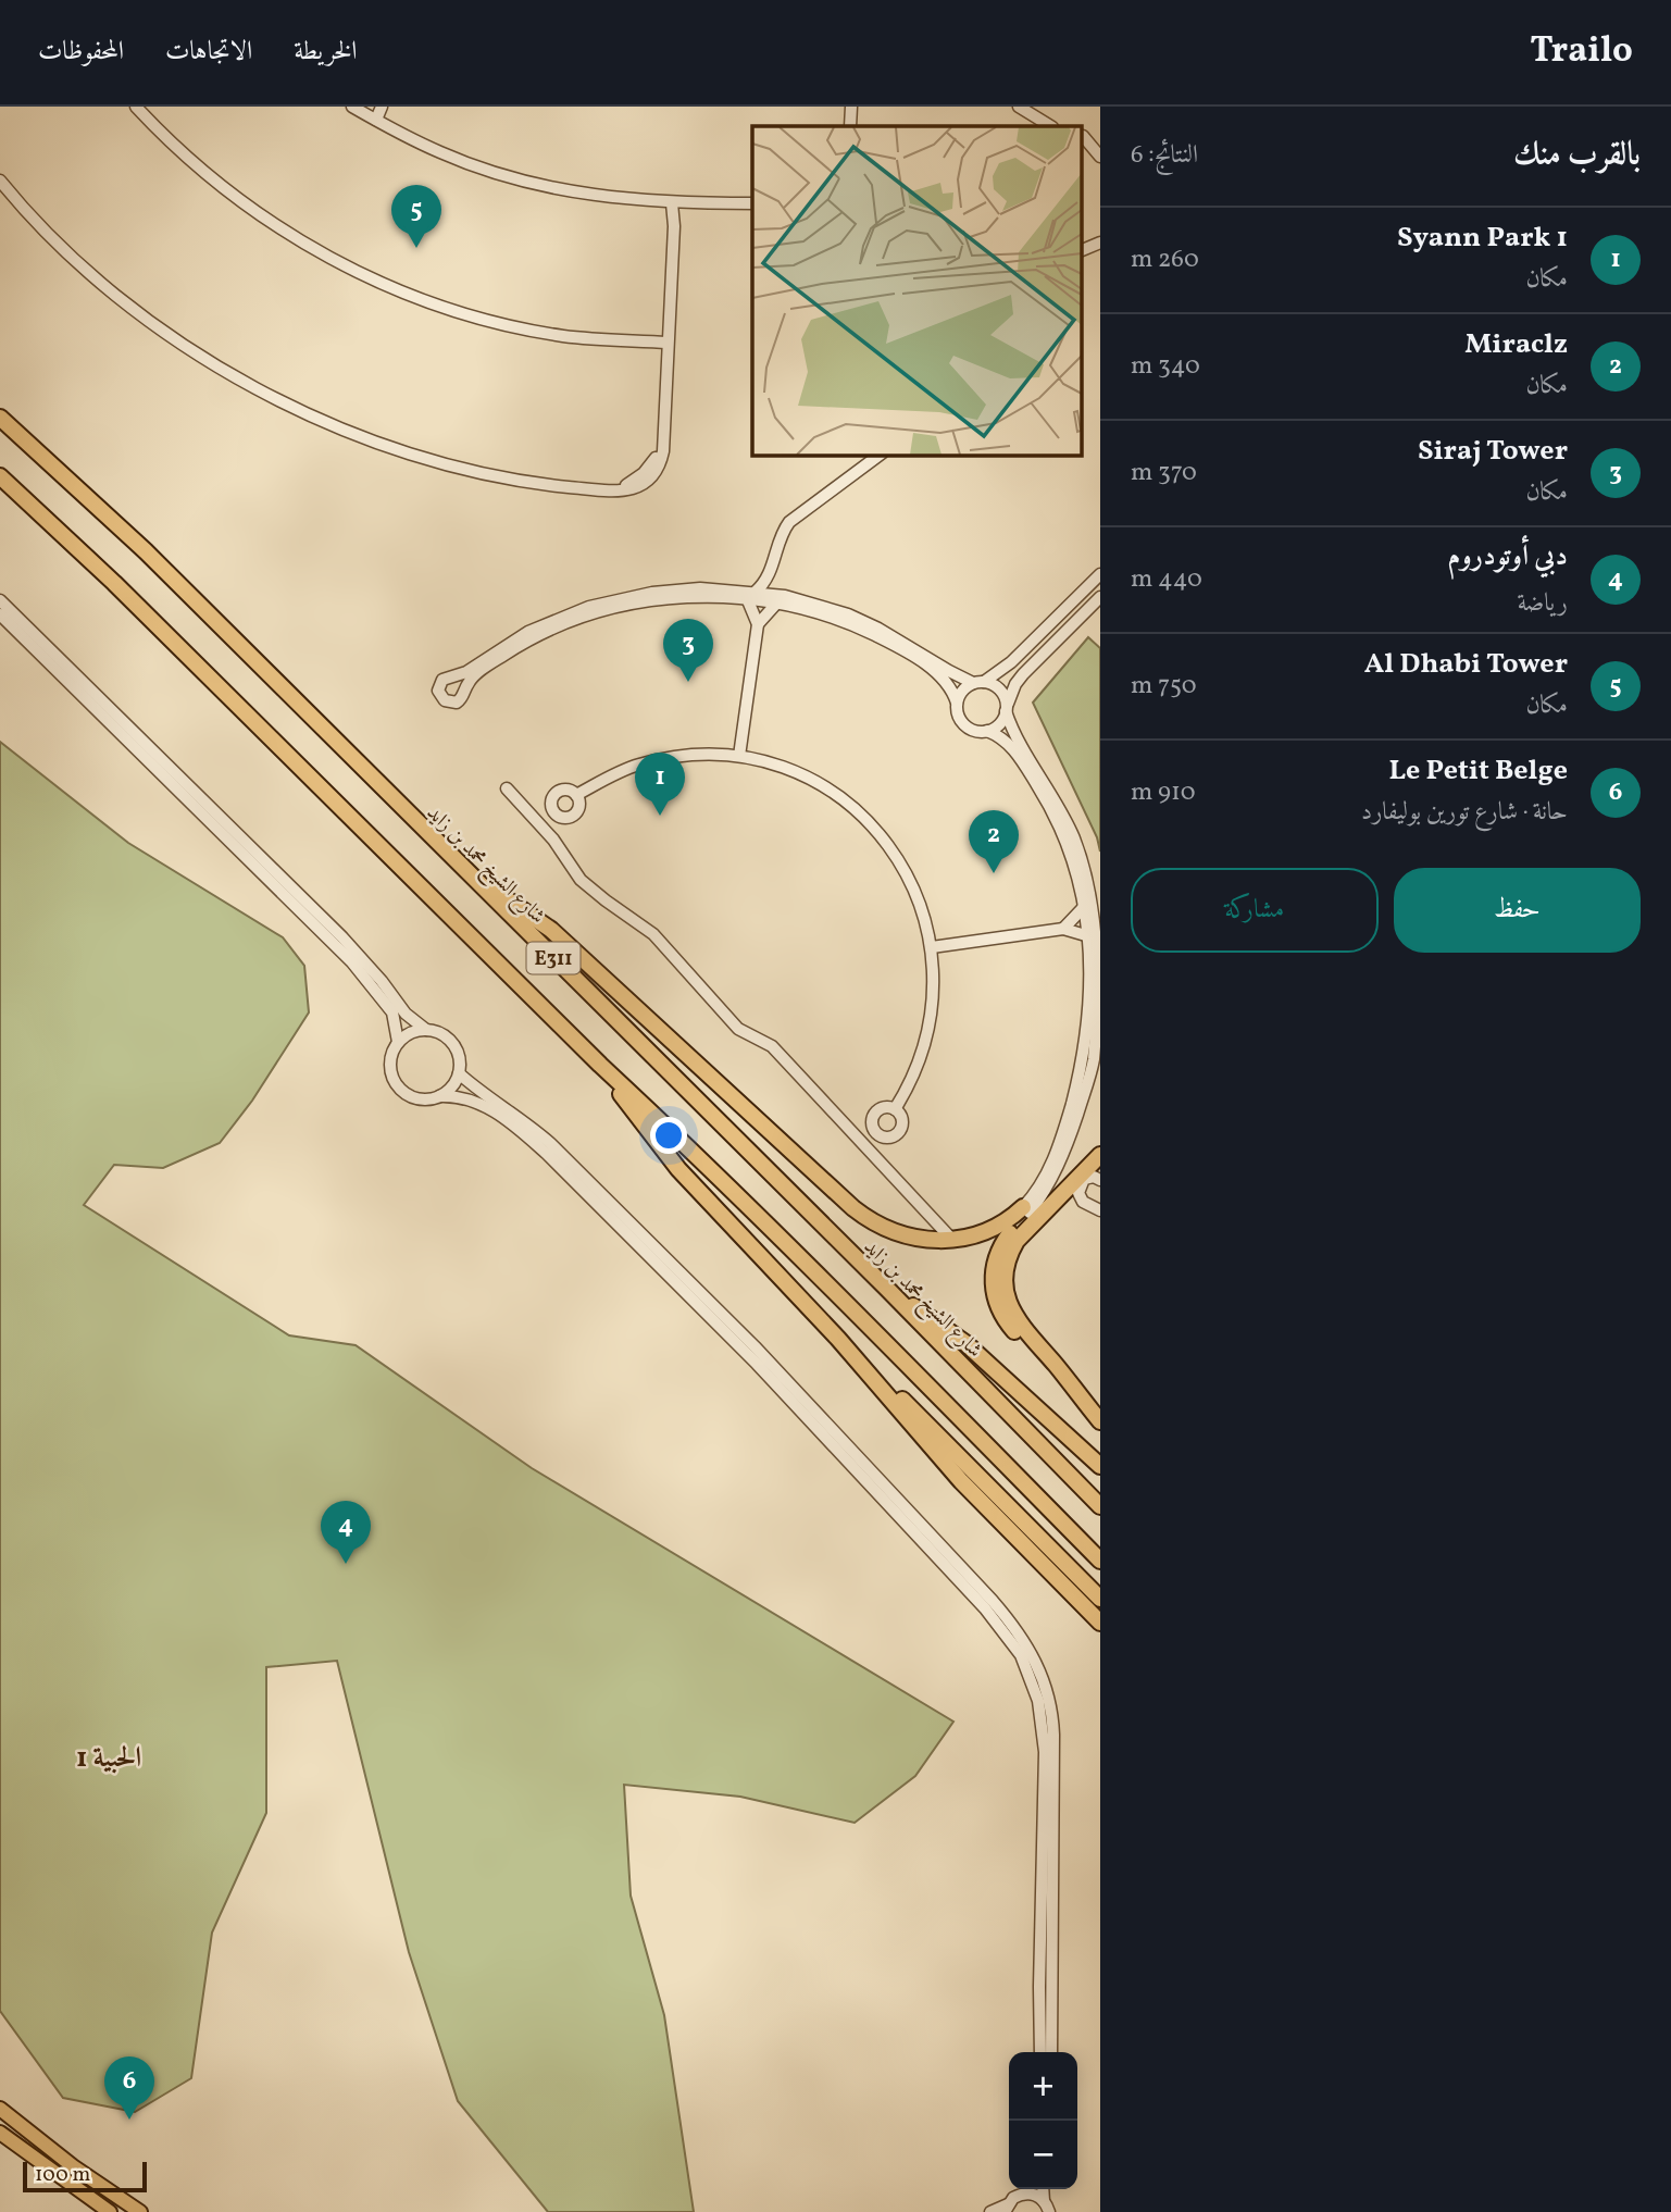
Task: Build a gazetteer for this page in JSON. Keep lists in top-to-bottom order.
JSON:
{
  "streets": {
    "highway": ["شارع الشيخ محمد بن زايد", "E311"]
  },
  "districts": ["الحبية 1"],
  "scale_bar": "100 m",
  "page": {
    "header": "Trailo",
    "nav": ["الخريطة", "الاتجاهات", "المحفوظات"],
    "heading": ["بالقرب منك", "النتائج: 6"],
    "pins": [
      "5",
      "3",
      "1",
      "2",
      "4",
      "6"
    ],
    "list": [
      {
        "mark": "1",
        "name": "Syann Park 1",
        "note": "مكان",
        "value": "260 m"
      },
      {
        "mark": "2",
        "name": "Miraclz",
        "note": "مكان",
        "value": "340 m"
      },
      {
        "mark": "3",
        "name": "Siraj Tower",
        "note": "مكان",
        "value": "370 m"
      },
      {
        "mark": "4",
        "name": "دبي أوتودروم",
        "note": "رياضة",
        "value": "440 m"
      },
      {
        "mark": "5",
        "name": "Al Dhabi Tower",
        "note": "مكان",
        "value": "750 m"
      },
      {
        "mark": "6",
        "name": "Le Petit Belge",
        "note": "حانة · شارع تورين بوليفارد",
        "value": "910 m"
      }
    ],
    "buttons": ["حفظ", "مشاركة"],
    "map_buttons": ["+", "−"],
    "scale": "100 m"
  }
}
